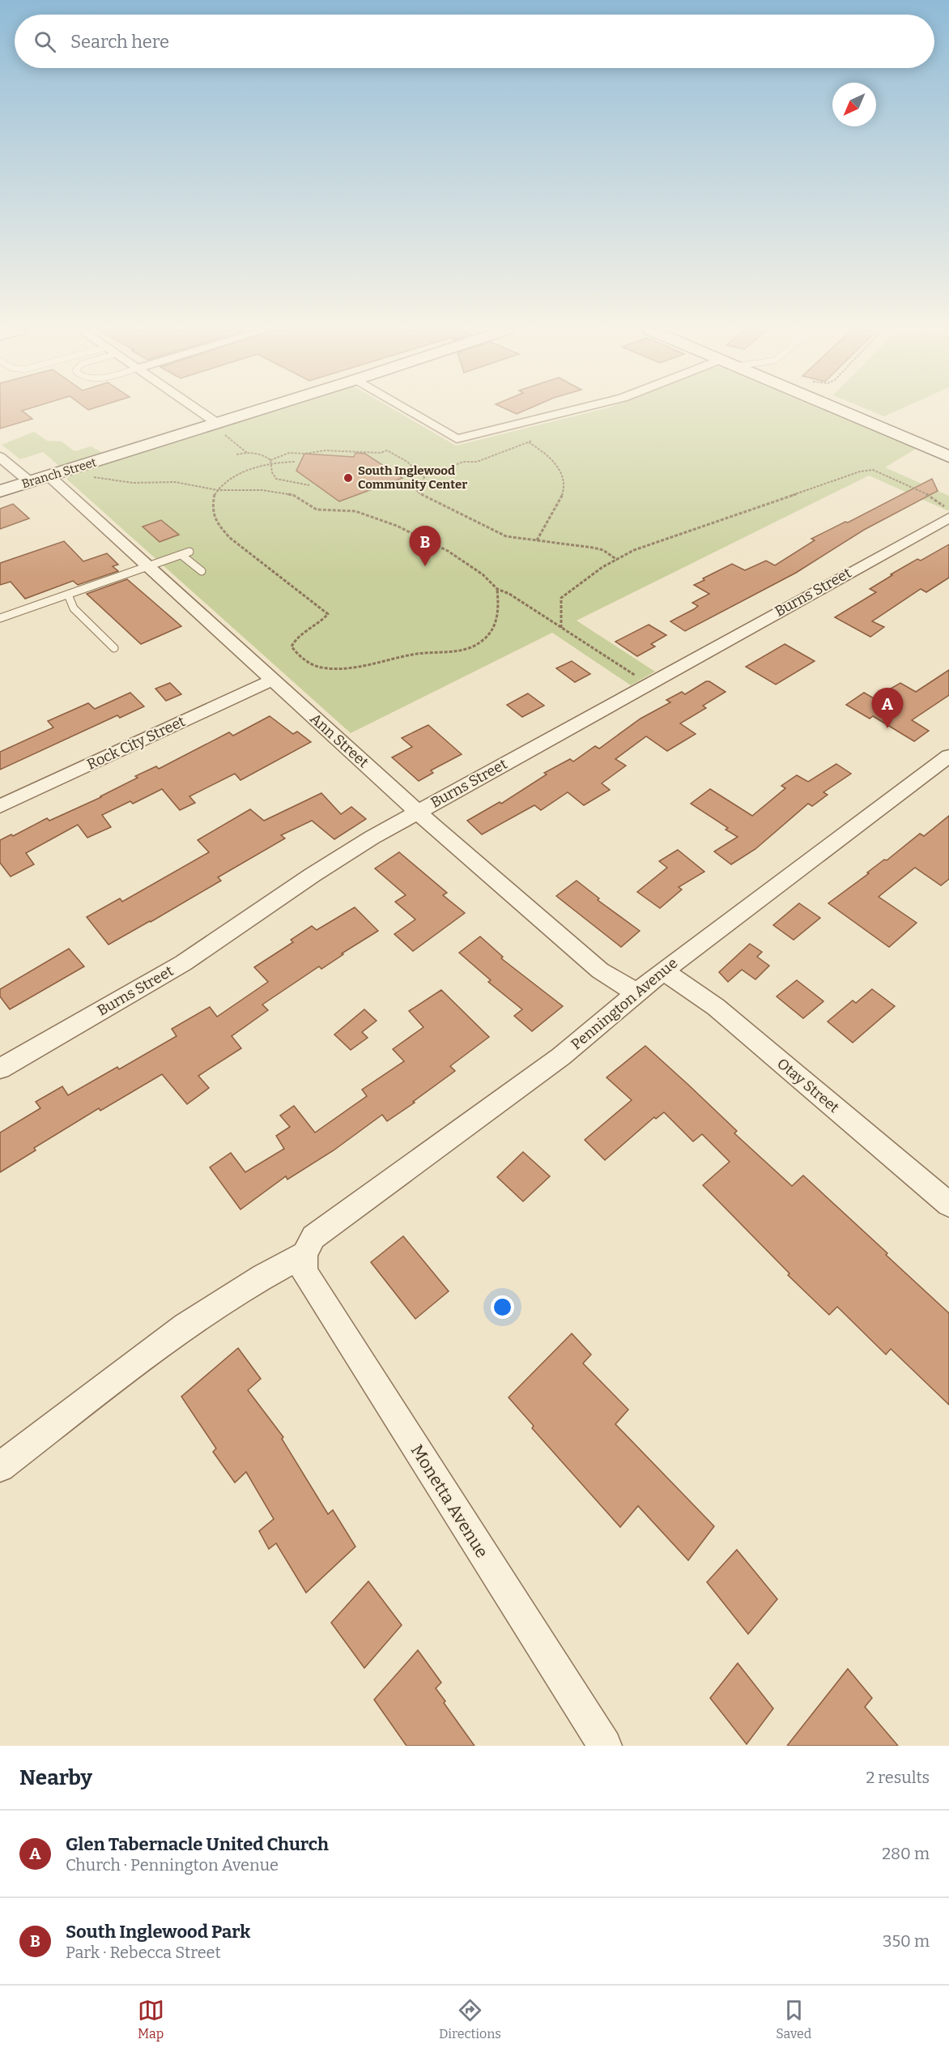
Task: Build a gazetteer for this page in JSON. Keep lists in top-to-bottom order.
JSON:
{
  "streets": {
    "street": [
      "Branch Street",
      "Burns Street",
      "Ann Street",
      "Rock City Street",
      "Pennington Avenue",
      "Otay Street",
      "Monetta Avenue"
    ]
  },
  "crossings": [
    ["Branch Street", "Ann Street"],
    ["Burns Street", "Ann Street"],
    ["Ann Street", "Rock City Street"],
    ["Ann Street", "Pennington Avenue"],
    ["Pennington Avenue", "Otay Street"],
    ["Pennington Avenue", "Monetta Avenue"]
  ],
  "places": ["South Inglewood Community Center"],
  "north": "bottom left",
  "page": {
    "search": "Search here",
    "pins": ["B", "A"],
    "heading": ["Nearby", "2 results"],
    "list": [
      {
        "mark": "A",
        "name": "Glen Tabernacle United Church",
        "note": "Church · Pennington Avenue",
        "value": "280 m"
      },
      {
        "mark": "B",
        "name": "South Inglewood Park",
        "note": "Park · Rebecca Street",
        "value": "350 m"
      }
    ],
    "nav": ["Map", "Directions", "Saved"]
  }
}
